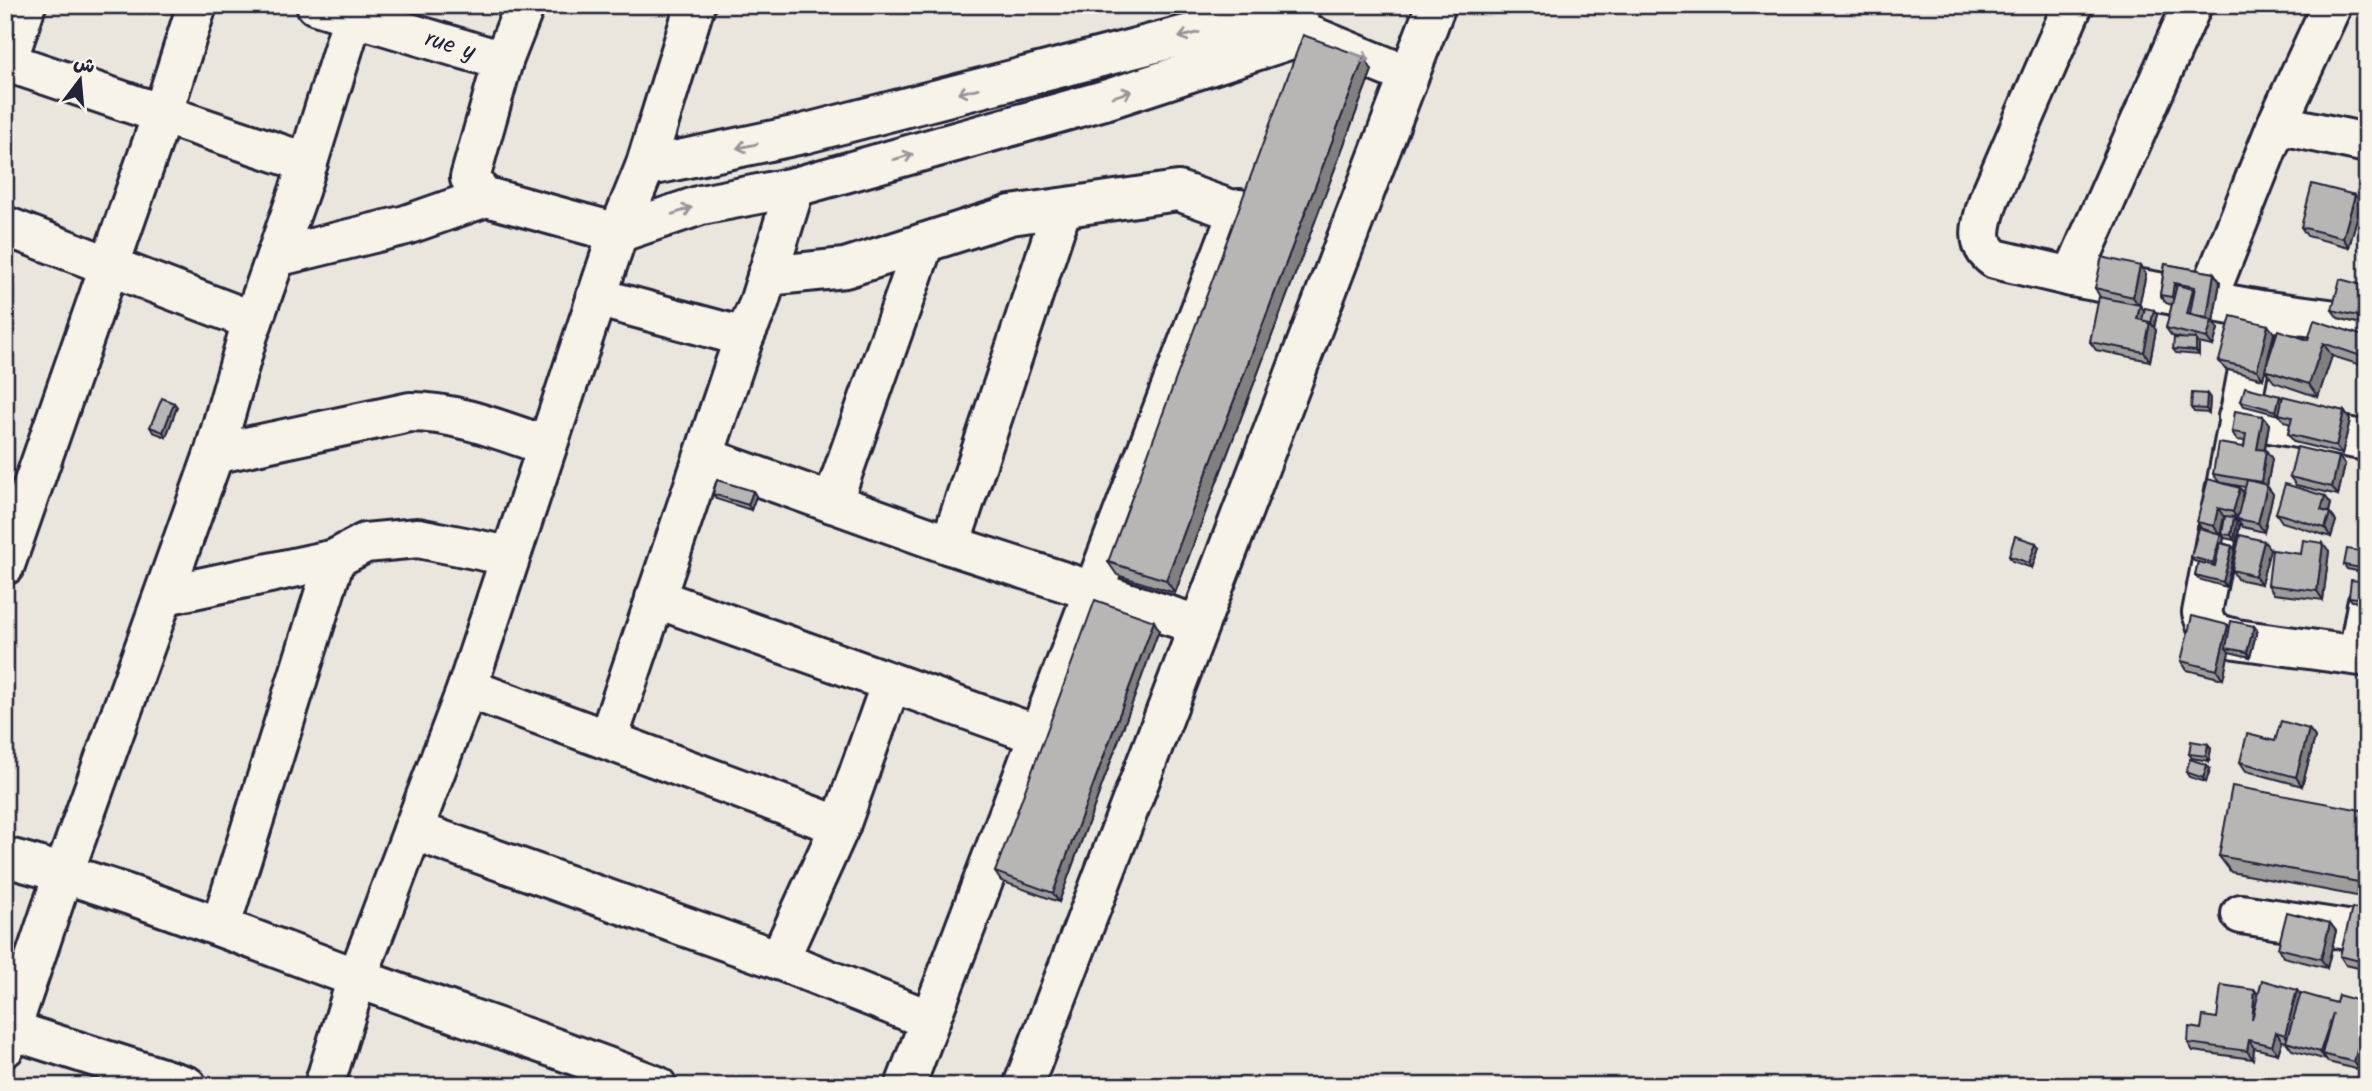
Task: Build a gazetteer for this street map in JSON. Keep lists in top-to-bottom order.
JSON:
{
  "streets": {
    "street": ["rue y"]
  },
  "north": "top"
}
